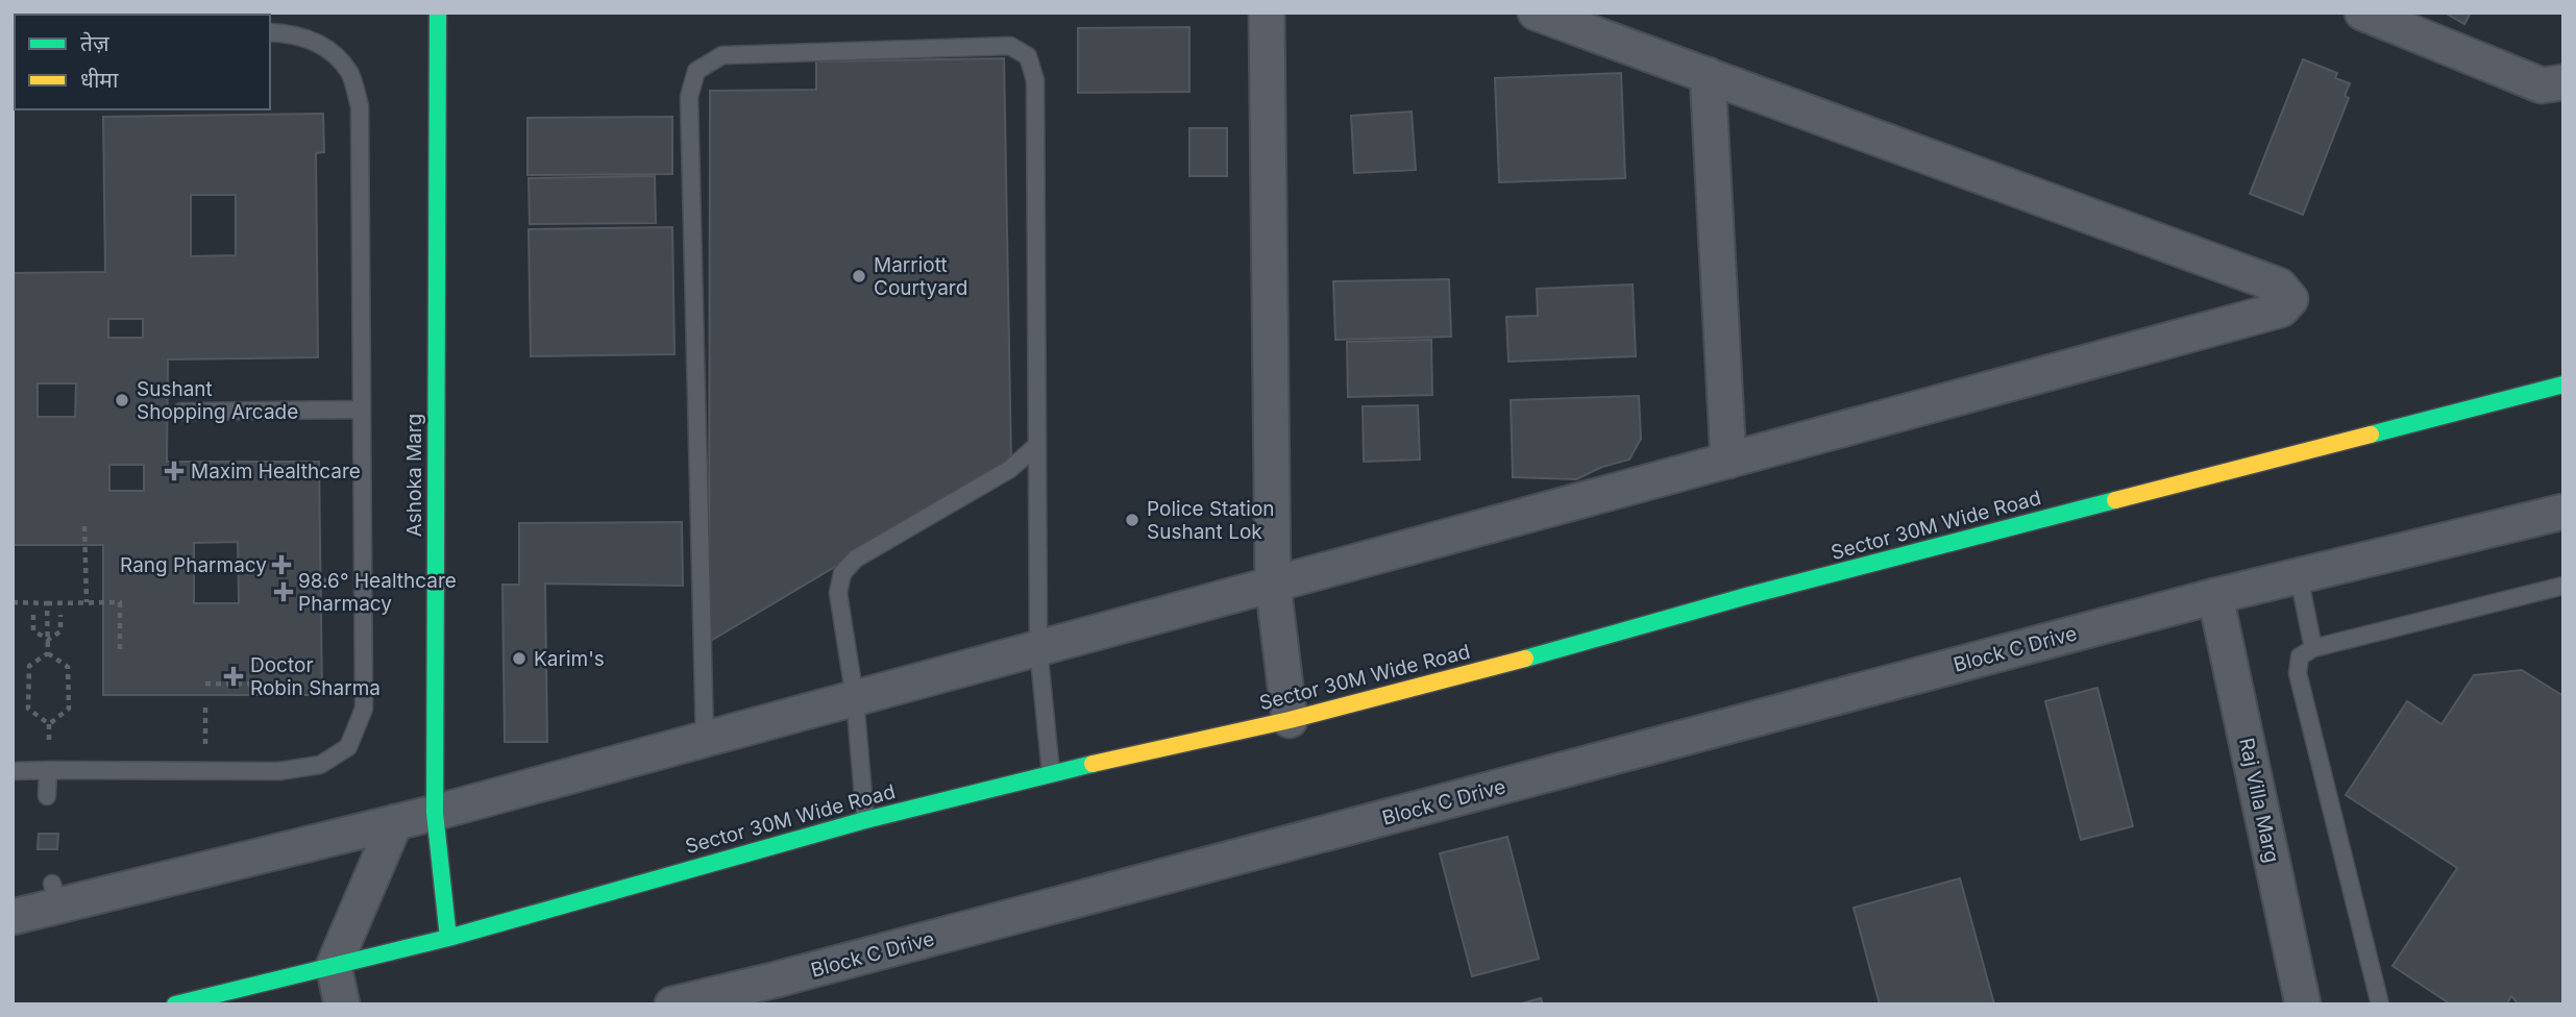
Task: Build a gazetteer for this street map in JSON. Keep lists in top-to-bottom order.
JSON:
{
  "streets": {
    "main road": ["Ashoka Marg", "Sector 30M Wide Road"],
    "street": ["Block C Drive", "Raj Villa Marg"]
  },
  "crossings": [
    ["Ashoka Marg", "Sector 30M Wide Road"],
    ["Block C Drive", "Raj Villa Marg"]
  ],
  "places": {
    "other": [
      "Marriott Courtyard",
      "Sushant Shopping Arcade",
      "Police Station Sushant Lok",
      "Karim's"
    ],
    "health": [
      "Maxim Healthcare",
      "Rang Pharmacy",
      "98.6° Healthcare Pharmacy",
      "Doctor Robin Sharma"
    ]
  },
  "legend": ["तेज़", "धीमा"]
}
